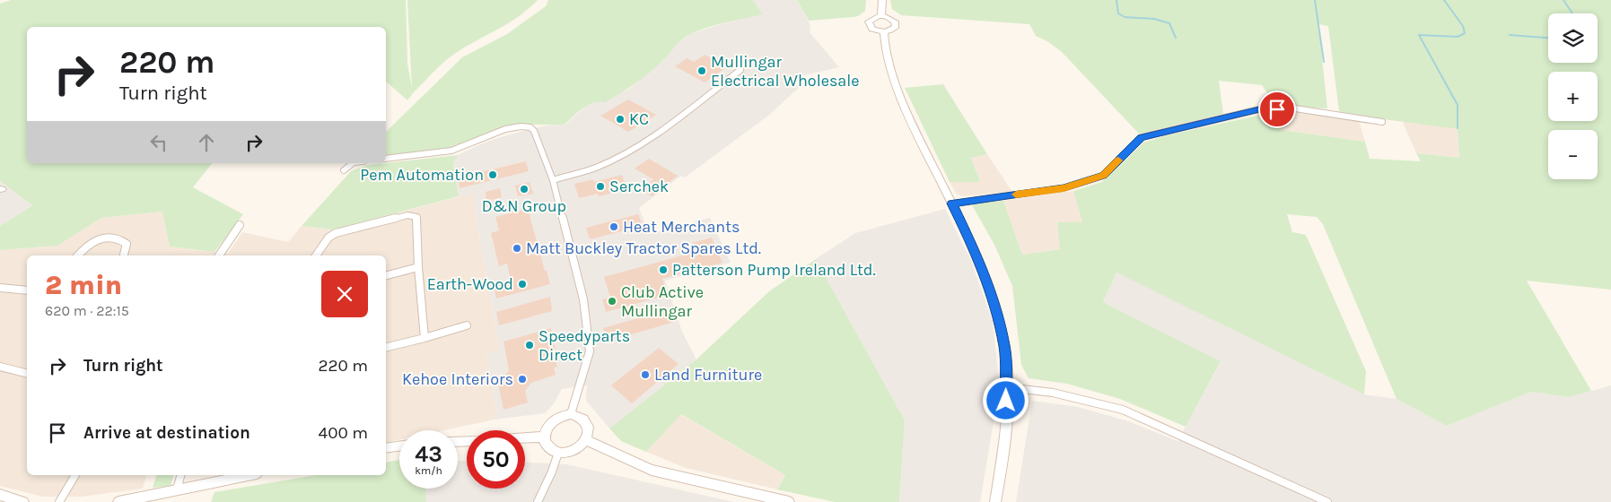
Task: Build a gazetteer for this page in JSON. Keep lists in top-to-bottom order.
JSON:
{
  "places": [
    "Mullingar Electrical Wholesale",
    "KC",
    "Pem Automation",
    "Serchek",
    "D&N Group",
    "Heat Merchants",
    "Matt Buckley Tractor Spares Ltd.",
    "Patterson Pump Ireland Ltd.",
    "Earth-Wood",
    "Club Active Mullingar",
    "Speedyparts Direct",
    "Land Furniture",
    "Kehoe Interiors"
  ],
  "page": {
    "map_buttons": ["+", "−"],
    "turn": ["220 m", "Turn right"],
    "heading": ["2 min", "620 m · 22:15"],
    "list": [
      {
        "name": "Turn right",
        "value": "220 m"
      },
      {
        "name": "Arrive at destination",
        "value": "400 m"
      }
    ],
    "speed": "43 km/h",
    "limit": "50"
  }
}
